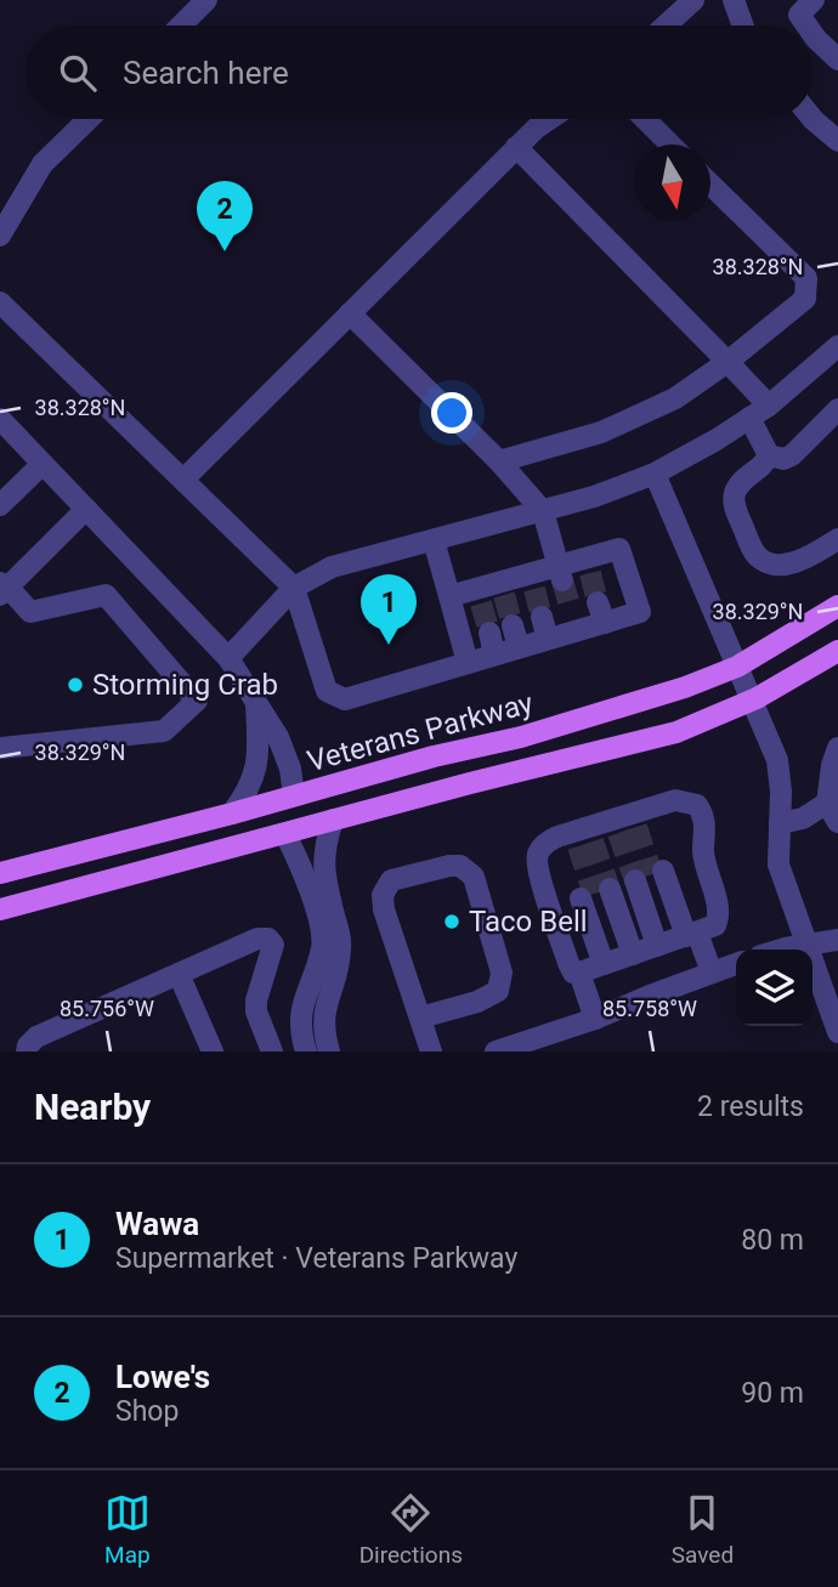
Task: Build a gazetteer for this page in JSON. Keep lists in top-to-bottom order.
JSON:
{
  "streets": {
    "main road": ["Veterans Parkway"]
  },
  "places": ["Storming Crab", "Taco Bell"],
  "north": "bottom",
  "page": {
    "search": "Search here",
    "pins": ["2", "1"],
    "heading": ["Nearby", "2 results"],
    "list": [
      {
        "mark": "1",
        "name": "Wawa",
        "note": "Supermarket · Veterans Parkway",
        "value": "80 m"
      },
      {
        "mark": "2",
        "name": "Lowe's",
        "note": "Shop",
        "value": "90 m"
      }
    ],
    "nav": ["Map", "Directions", "Saved"]
  },
  "coordinates": [
    "38.328°N",
    "38.329°N",
    "85.756°W",
    "85.758°W"
  ]
}
